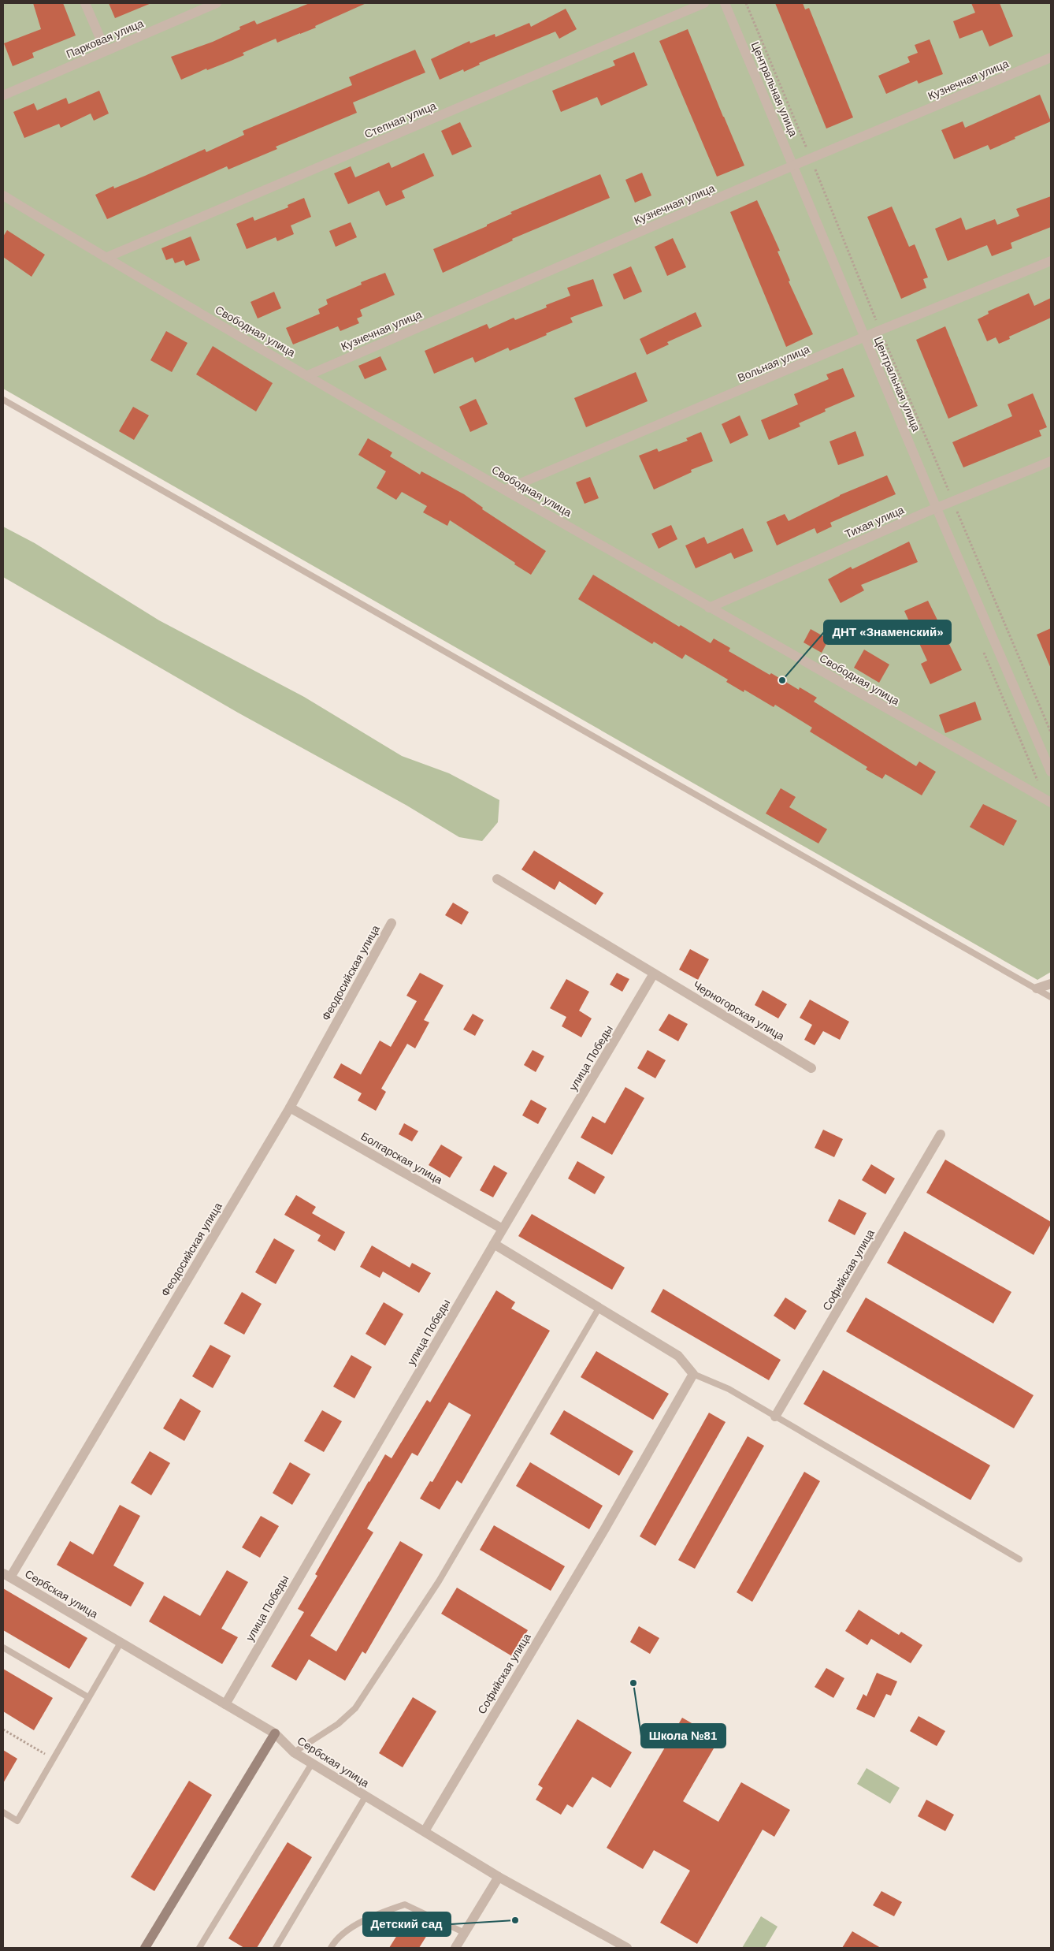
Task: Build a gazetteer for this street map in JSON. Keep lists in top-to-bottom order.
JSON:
{
  "streets": {
    "street": [
      "Парковая улица",
      "Кузнечная улица",
      "Центральная улица",
      "Степная улица",
      "Свободная улица",
      "Вольная улица",
      "Тихая улица",
      "Феодосийская улица",
      "Черногорская улица",
      "улица Победы",
      "Болгарская улица",
      "Софийская улица",
      "Сербская улица"
    ]
  },
  "crossings": [
    ["Кузнечная улица", "Центральная улица"],
    ["Кузнечная улица", "Свободная улица"],
    ["Центральная улица", "Вольная улица"],
    ["Центральная улица", "Тихая улица"],
    ["Степная улица", "Свободная улица"],
    ["Свободная улица", "Вольная улица"],
    ["Свободная улица", "Тихая улица"],
    ["Феодосийская улица", "Болгарская улица"],
    ["Феодосийская улица", "Сербская улица"],
    ["Черногорская улица", "улица Победы"],
    ["улица Победы", "Болгарская улица"],
    ["улица Победы", "Сербская улица"],
    ["Софийская улица", "Сербская улица"]
  ],
  "places": ["ДНТ «Знаменский»", "Школа №81", "Детский сад"]
}
